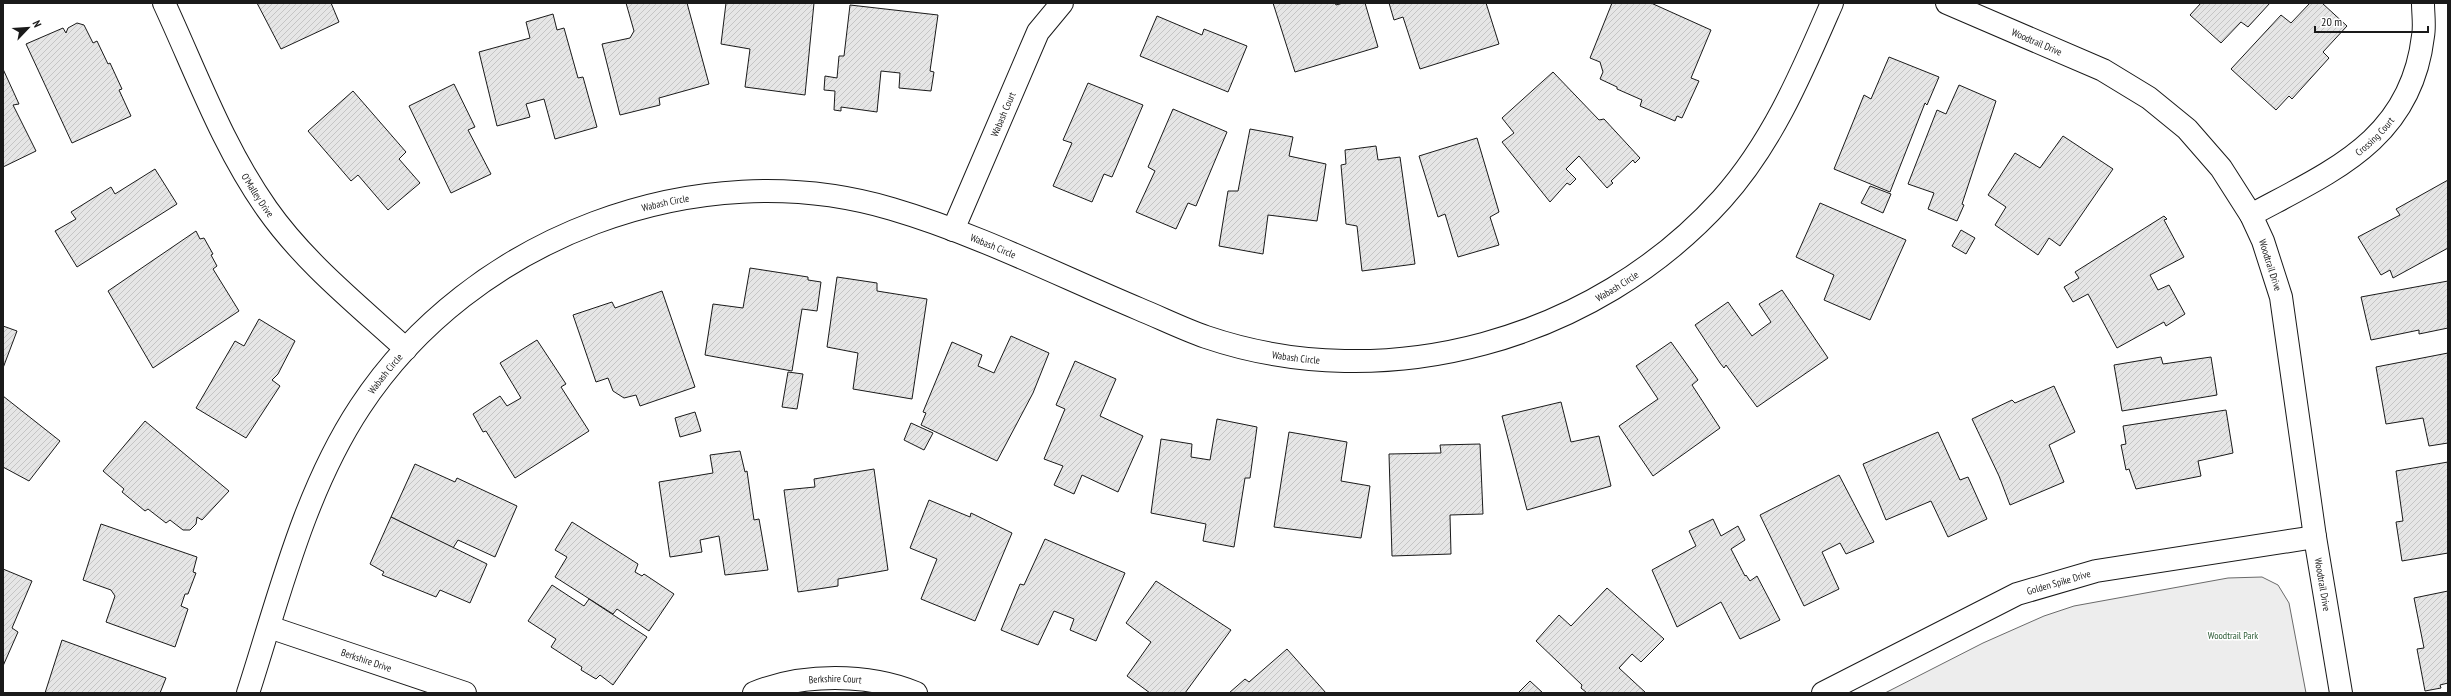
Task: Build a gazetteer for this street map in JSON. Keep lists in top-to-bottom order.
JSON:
{
  "streets": {
    "street": [
      "Woodtrail Drive",
      "Wabash Court",
      "Crossing Court",
      "O'Malley Drive",
      "Wabash Circle",
      "Golden Spike Drive",
      "Berkshire Drive",
      "Berkshire Court"
    ]
  },
  "crossings": [
    ["Woodtrail Drive", "Crossing Court"],
    ["Woodtrail Drive", "Golden Spike Drive"],
    ["Wabash Court", "Wabash Circle"],
    ["O'Malley Drive", "Wabash Circle"],
    ["Wabash Circle", "Berkshire Drive"]
  ],
  "parks": ["Woodtrail Park"],
  "scale_bar": "20 m",
  "north": "top right"
}
